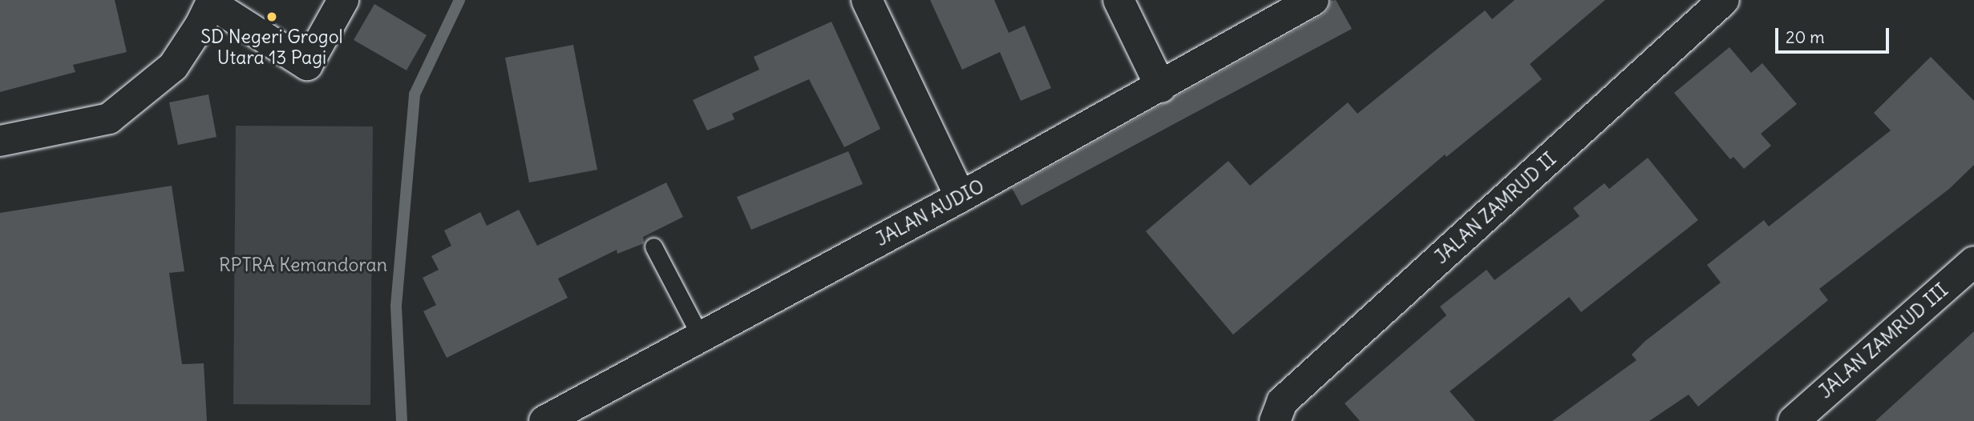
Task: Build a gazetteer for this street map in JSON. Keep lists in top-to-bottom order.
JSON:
{
  "streets": {
    "street": ["JALAN ZAMRUD II", "JALAN AUDIO", "JALAN ZAMRUD III"]
  },
  "parks": ["RPTRA Kemandoran"],
  "places": ["SD Negeri Grogol Utara 13 Pagi"],
  "scale_bar": "20 m"
}
